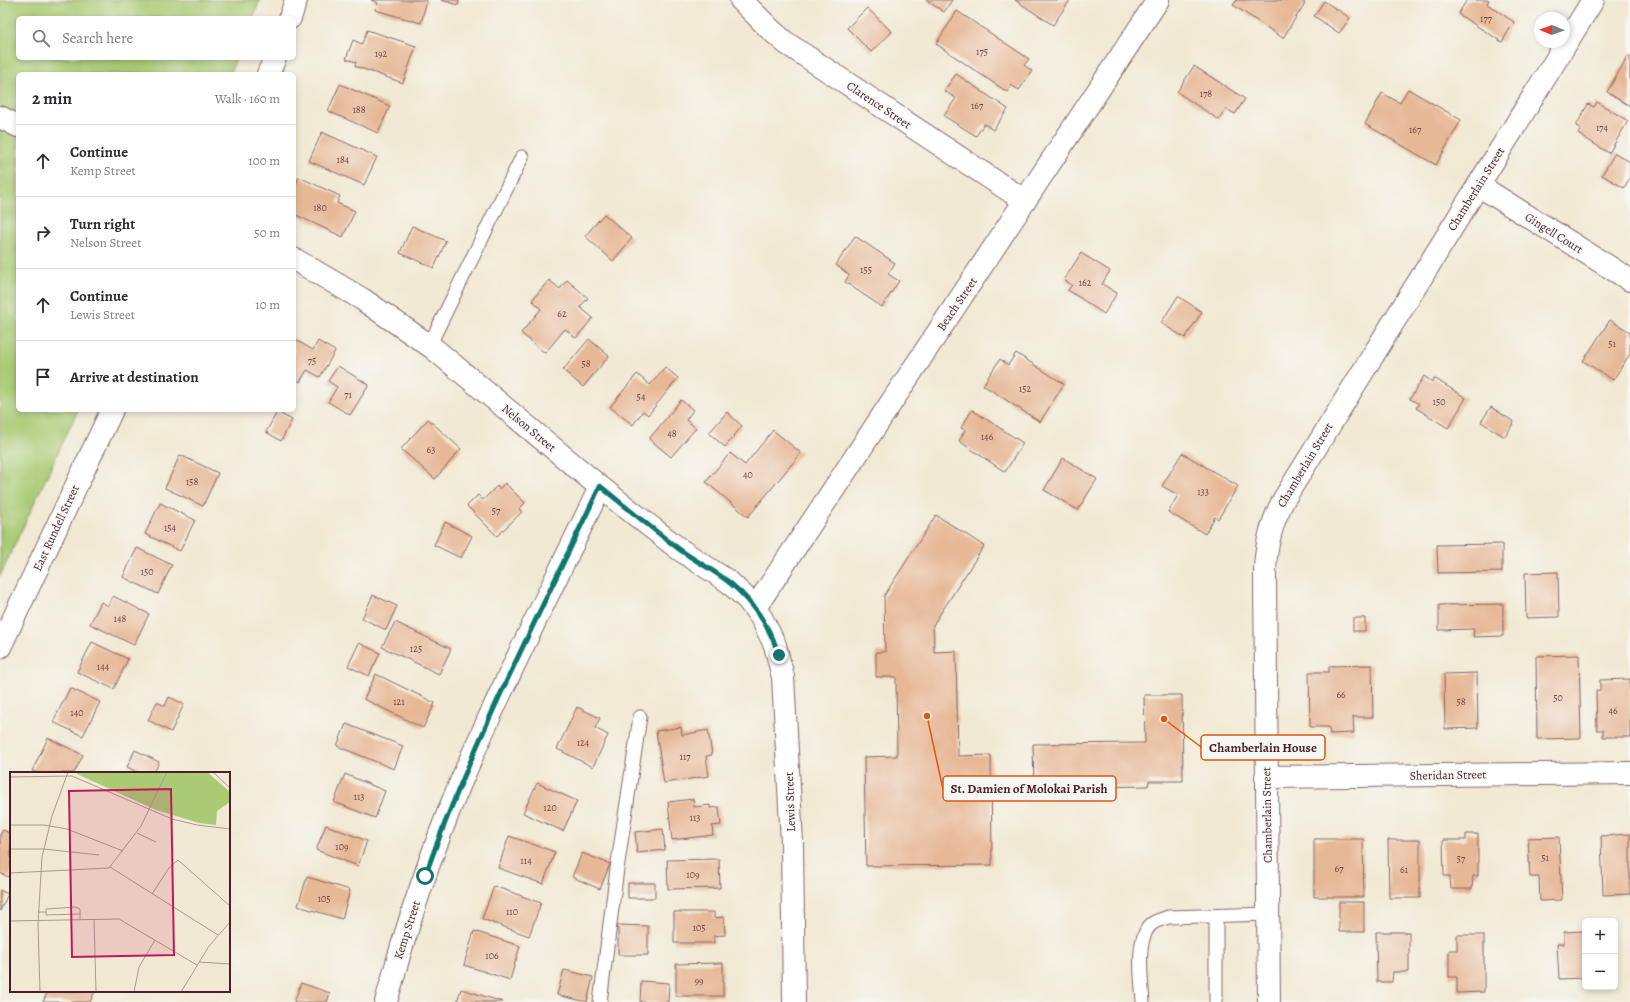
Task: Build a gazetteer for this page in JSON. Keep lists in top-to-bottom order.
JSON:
{
  "streets": {
    "street": [
      "Clarence Street",
      "Chamberlain Street",
      "Gingell Court",
      "Beach Street",
      "Nelson Street",
      "East Rundell Street",
      "Sheridan Street",
      "Lewis Street",
      "Kemp Street"
    ]
  },
  "crossings": [
    ["Clarence Street", "Beach Street"],
    ["Chamberlain Street", "Gingell Court"],
    ["Chamberlain Street", "Sheridan Street"],
    ["Beach Street", "Nelson Street"],
    ["Beach Street", "Lewis Street"],
    ["Nelson Street", "Lewis Street"],
    ["Nelson Street", "Kemp Street"]
  ],
  "places": ["St. Damien of Molokai Parish", "Chamberlain House"],
  "house_numbers": [
    "177",
    "175",
    "192",
    "178",
    "167",
    "188",
    "174",
    "167",
    "184",
    "180",
    "155",
    "162",
    "62",
    "51",
    "75",
    "58",
    "152",
    "71",
    "54",
    "150",
    "48",
    "146",
    "63",
    "40",
    "158",
    "133",
    "57",
    "154",
    "150",
    "148",
    "125",
    "144",
    "66",
    "50",
    "121",
    "58",
    "46",
    "140",
    "124",
    "117",
    "113",
    "120",
    "113",
    "109",
    "51",
    "57",
    "114",
    "67",
    "61",
    "109",
    "105",
    "110",
    "105",
    "106",
    "99"
  ],
  "north": "left",
  "page": {
    "search": "Search here",
    "heading": ["2 min", "Walk · 160 m"],
    "list": [
      ["Continue", "Kemp Street", "100 m"],
      ["Turn right", "Nelson Street", "50 m"],
      ["Continue", "Lewis Street", "10 m"],
      "Arrive at destination"
    ],
    "map_buttons": ["+", "−"]
  }
}
